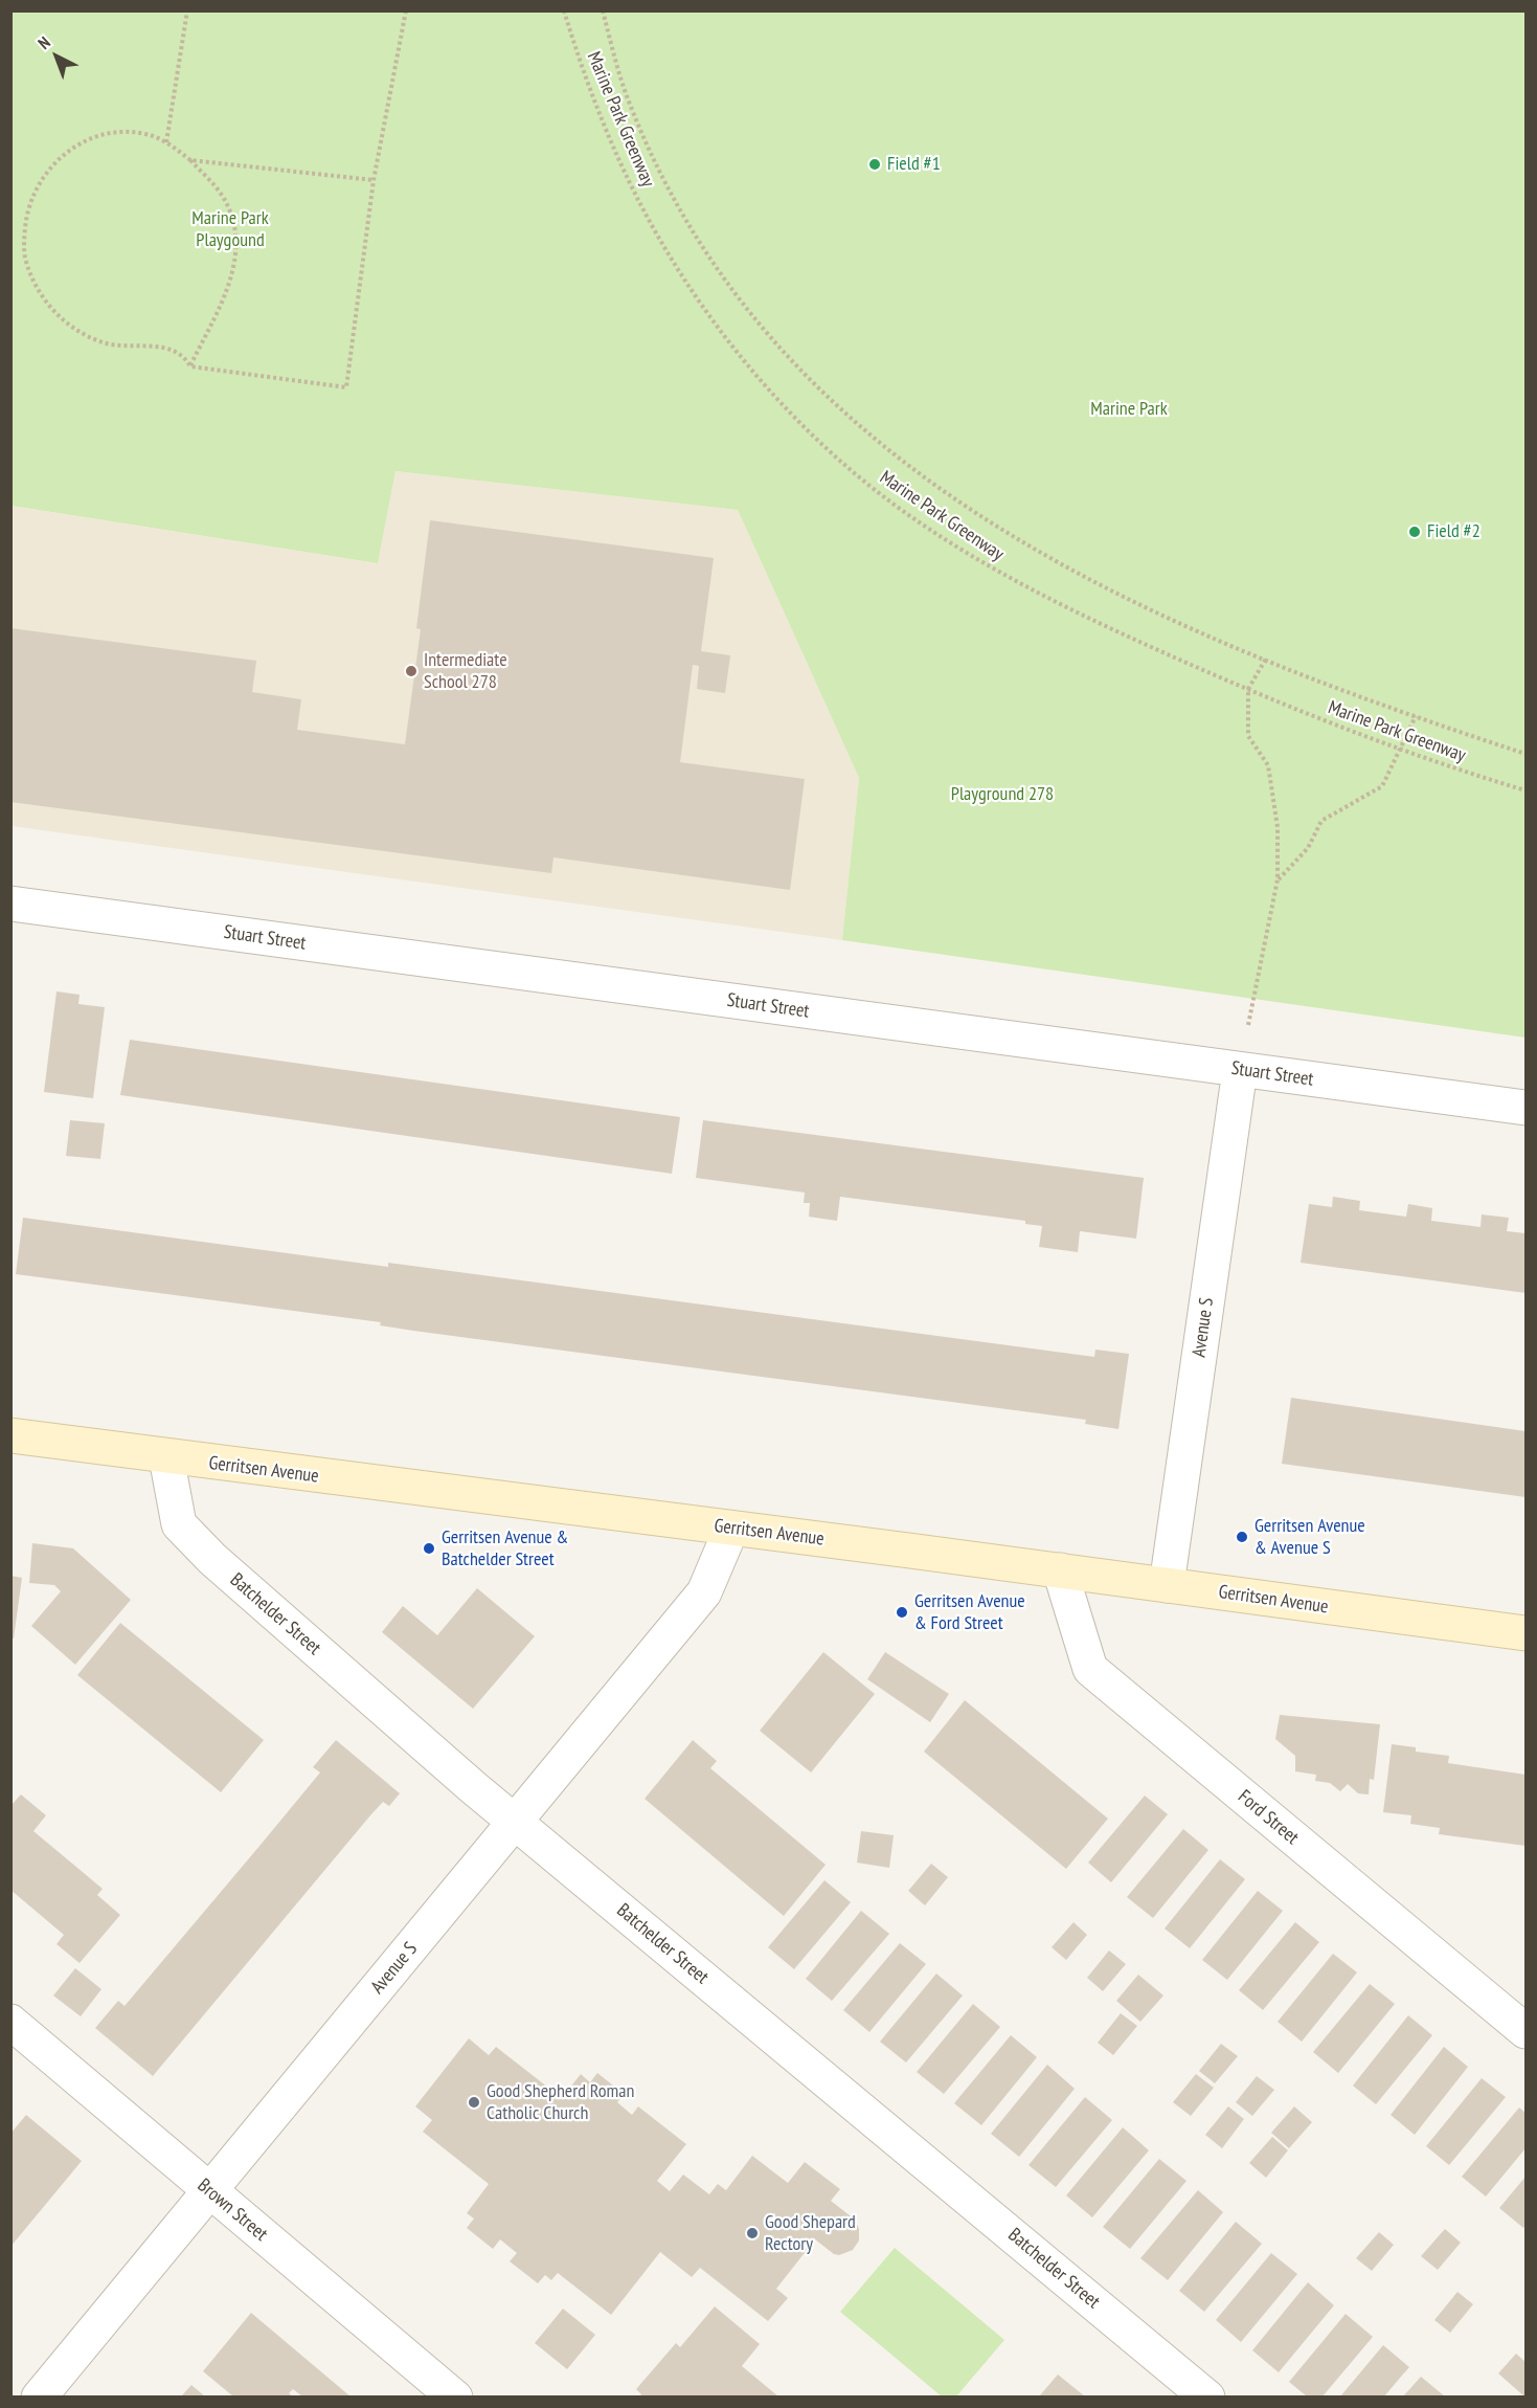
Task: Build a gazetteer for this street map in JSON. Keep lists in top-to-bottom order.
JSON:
{
  "streets": {
    "main road": ["Gerritsen Avenue"],
    "street": [
      "Stuart Street",
      "Avenue S",
      "Batchelder Street",
      "Ford Street",
      "Brown Street"
    ],
    "path": ["Marine Park Greenway"]
  },
  "crossings": [
    ["Stuart Street", "Avenue S"],
    ["Avenue S", "Gerritsen Avenue"],
    ["Avenue S", "Batchelder Street"],
    ["Avenue S", "Brown Street"],
    ["Gerritsen Avenue", "Batchelder Street"],
    ["Gerritsen Avenue", "Ford Street"]
  ],
  "parks": ["Marine Park Playgound", "Marine Park", "Playground 278"],
  "places": [
    "Field #1",
    "Field #2",
    "Intermediate School 278",
    "Gerritsen Avenue & Avenue S",
    "Gerritsen Avenue & Batchelder Street",
    "Gerritsen Avenue & Ford Street",
    "Good Shepherd Roman Catholic Church",
    "Good Shepard Rectory"
  ],
  "north": "top left"
}
